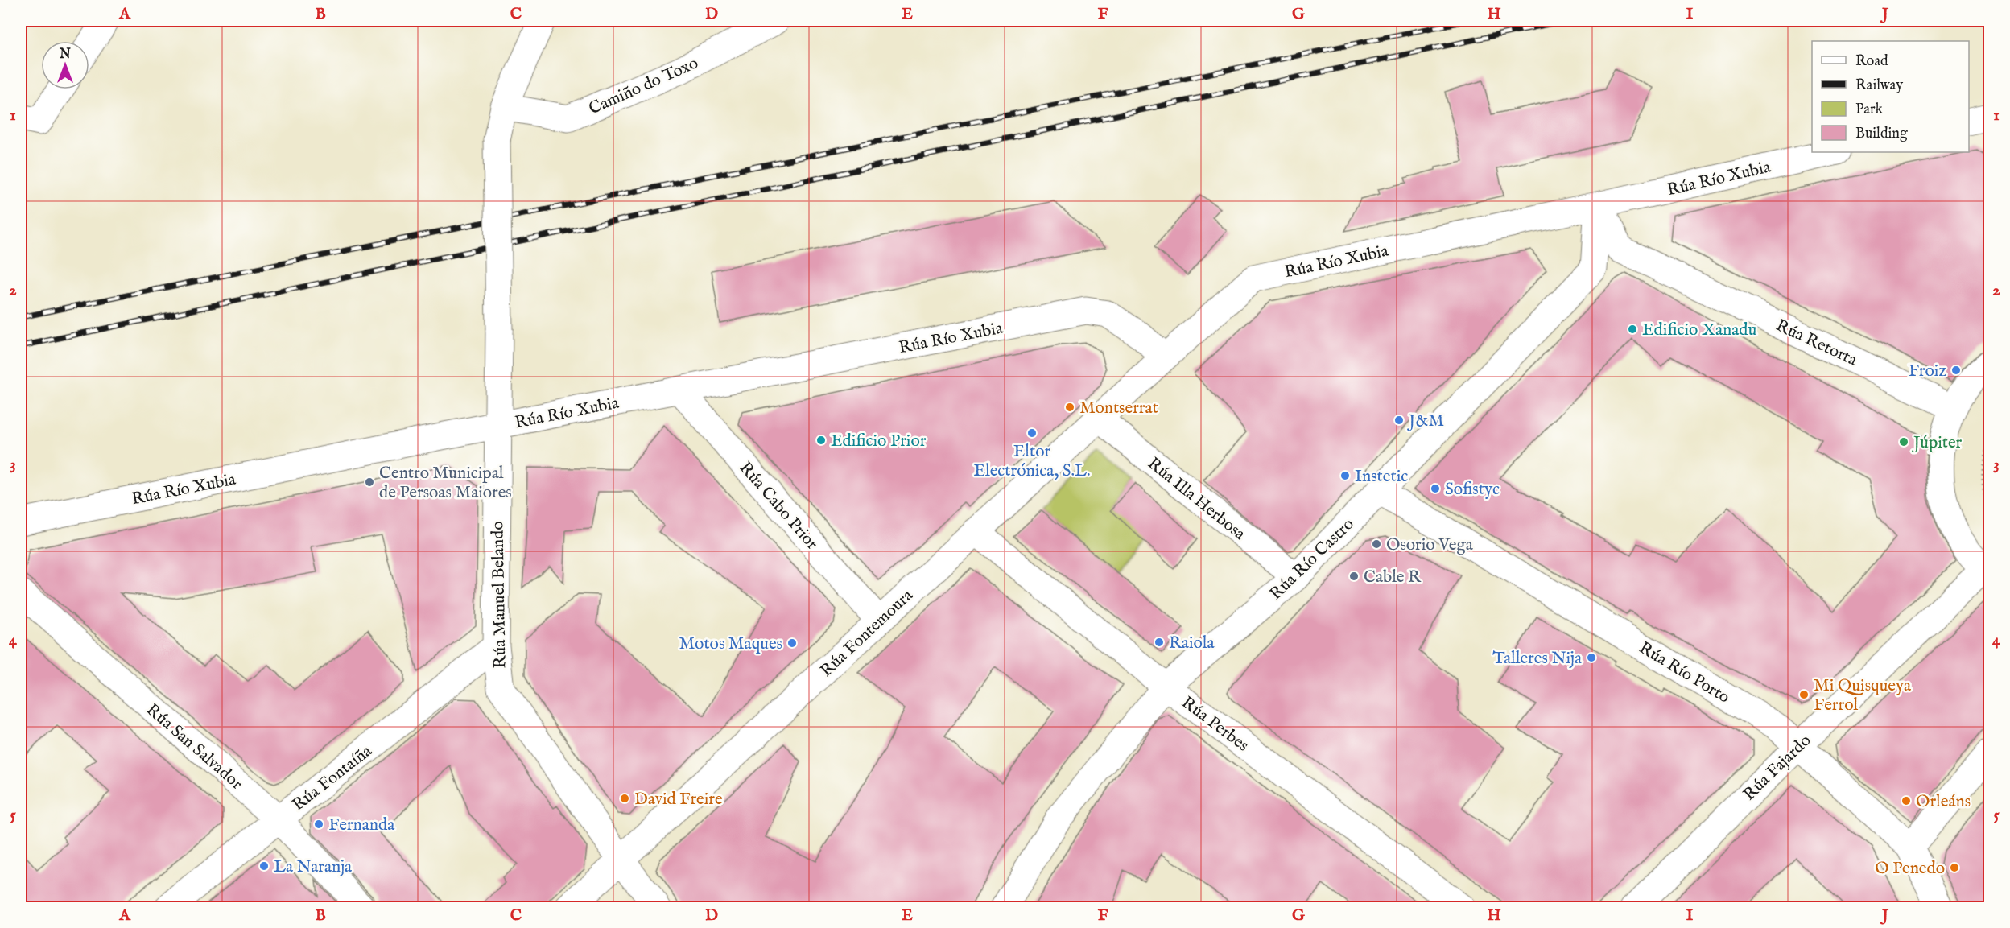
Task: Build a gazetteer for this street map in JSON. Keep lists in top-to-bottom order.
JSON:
{
  "streets": {
    "street": [
      "Camiño do Toxo",
      "Rúa Río Xubia",
      "Rúa Retorta",
      "Rúa Illa Herbosa",
      "Rúa Cabo Prior",
      "Rúa Río Castro",
      "Rúa Manuel Belando",
      "Rúa Fontemoura",
      "Rúa Río Porto",
      "Rúa Perbes",
      "Rúa San Salvador",
      "Rúa Fajardo",
      "Rúa Fontaíña"
    ]
  },
  "crossings": [
    ["Camiño do Toxo", "Rúa Manuel Belando"],
    ["Rúa Río Xubia", "Rúa Retorta"],
    ["Rúa Río Xubia", "Rúa Cabo Prior"],
    ["Rúa Río Xubia", "Rúa Río Castro"],
    ["Rúa Río Xubia", "Rúa Manuel Belando"],
    ["Rúa Río Xubia", "Rúa Fontemoura"],
    ["Rúa Retorta", "Rúa Río Castro"],
    ["Rúa Illa Herbosa", "Rúa Río Castro"],
    ["Rúa Illa Herbosa", "Rúa Fontemoura"],
    ["Rúa Cabo Prior", "Rúa Fontemoura"],
    ["Rúa Río Castro", "Rúa Río Porto"],
    ["Rúa Río Castro", "Rúa Perbes"],
    ["Rúa Manuel Belando", "Rúa Fontemoura"],
    ["Rúa Manuel Belando", "Rúa Fontaíña"],
    ["Rúa Fontemoura", "Rúa Perbes"],
    ["Rúa Río Porto", "Rúa Fajardo"],
    ["Rúa San Salvador", "Rúa Fontaíña"]
  ],
  "places": [
    "Edificio Xanadu",
    "Froiz",
    "Montserrat",
    "J&M",
    "Eltor Electrónica, S.L.",
    "Edificio Prior",
    "Júpiter",
    "Instetic",
    "Centro Municipal de Persoas Maiores",
    "Sofistyc",
    "Osorio Vega",
    "Cable R",
    "Raiola",
    "Motos Maques",
    "Talleres Nija",
    "Mi Quisqueya Ferrol",
    "David Freire",
    "Orleáns",
    "Fernanda",
    "La Naranja",
    "O Penedo"
  ],
  "legend": [
    "Road",
    "Railway",
    "Park",
    "Building"
  ],
  "north": "top",
  "grid": {
    "columns": [
      "A",
      "B",
      "C",
      "D",
      "E",
      "F",
      "G",
      "H",
      "I",
      "J"
    ],
    "rows": [
      "1",
      "2",
      "3",
      "4",
      "5"
    ]
  }
}
